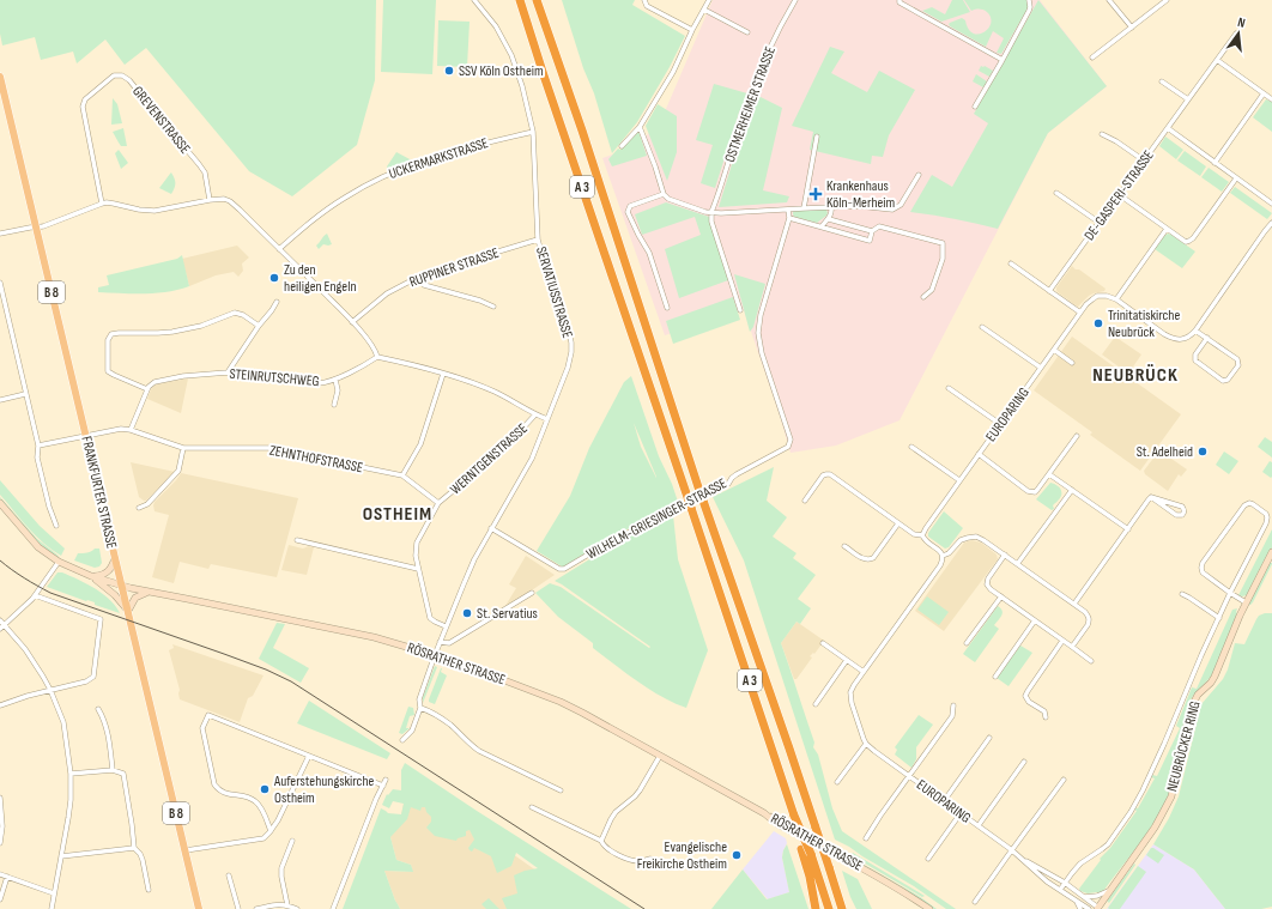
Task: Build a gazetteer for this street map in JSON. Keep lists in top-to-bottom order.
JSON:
{
  "streets": {
    "highway": ["A 3"],
    "main road": [
      "B 8",
      "FRANKFURTER STRASSE",
      "RÖSRATHER STRASSE",
      "NEUBRÜCKER RING"
    ],
    "street": [
      "OSTMERHEIMER STRASSE",
      "GREVENSTRASSE",
      "UCKERMARKSTRASSE",
      "DE-GASPERI-STRASSE",
      "RUPPINER STRASSE",
      "SERVATIUSSTRASSE",
      "STEINRUTSCHWEG",
      "EUROPARING",
      "ZEHNTHOFSTRASSE",
      "WERNTGENSTRASSE",
      "WILHELM-GRIESINGER-STRASSE"
    ]
  },
  "crossings": [
    ["UCKERMARKSTRASSE", "SERVATIUSSTRASSE"],
    ["RUPPINER STRASSE", "SERVATIUSSTRASSE"],
    ["B 8", "FRANKFURTER STRASSE"],
    ["B 8", "RÖSRATHER STRASSE"],
    ["SERVATIUSSTRASSE", "WERNTGENSTRASSE"],
    ["SERVATIUSSTRASSE", "WILHELM-GRIESINGER-STRASSE"],
    ["SERVATIUSSTRASSE", "RÖSRATHER STRASSE"],
    ["EUROPARING", "NEUBRÜCKER RING"],
    ["ZEHNTHOFSTRASSE", "WERNTGENSTRASSE"],
    ["ZEHNTHOFSTRASSE", "FRANKFURTER STRASSE"],
    ["FRANKFURTER STRASSE", "RÖSRATHER STRASSE"]
  ],
  "districts": ["NEUBRÜCK", "OSTHEIM"],
  "places": {
    "other": [
      "SSV Köln Ostheim",
      "Zu den heiligen Engeln",
      "Trinitatiskirche Neubrück",
      "St. Adelheid",
      "St. Servatius",
      "Auferstehungskirche Ostheim",
      "Evangelische Freikirche Ostheim"
    ],
    "health": ["Krankenhaus Köln-Merheim"]
  },
  "north": "top"
}
